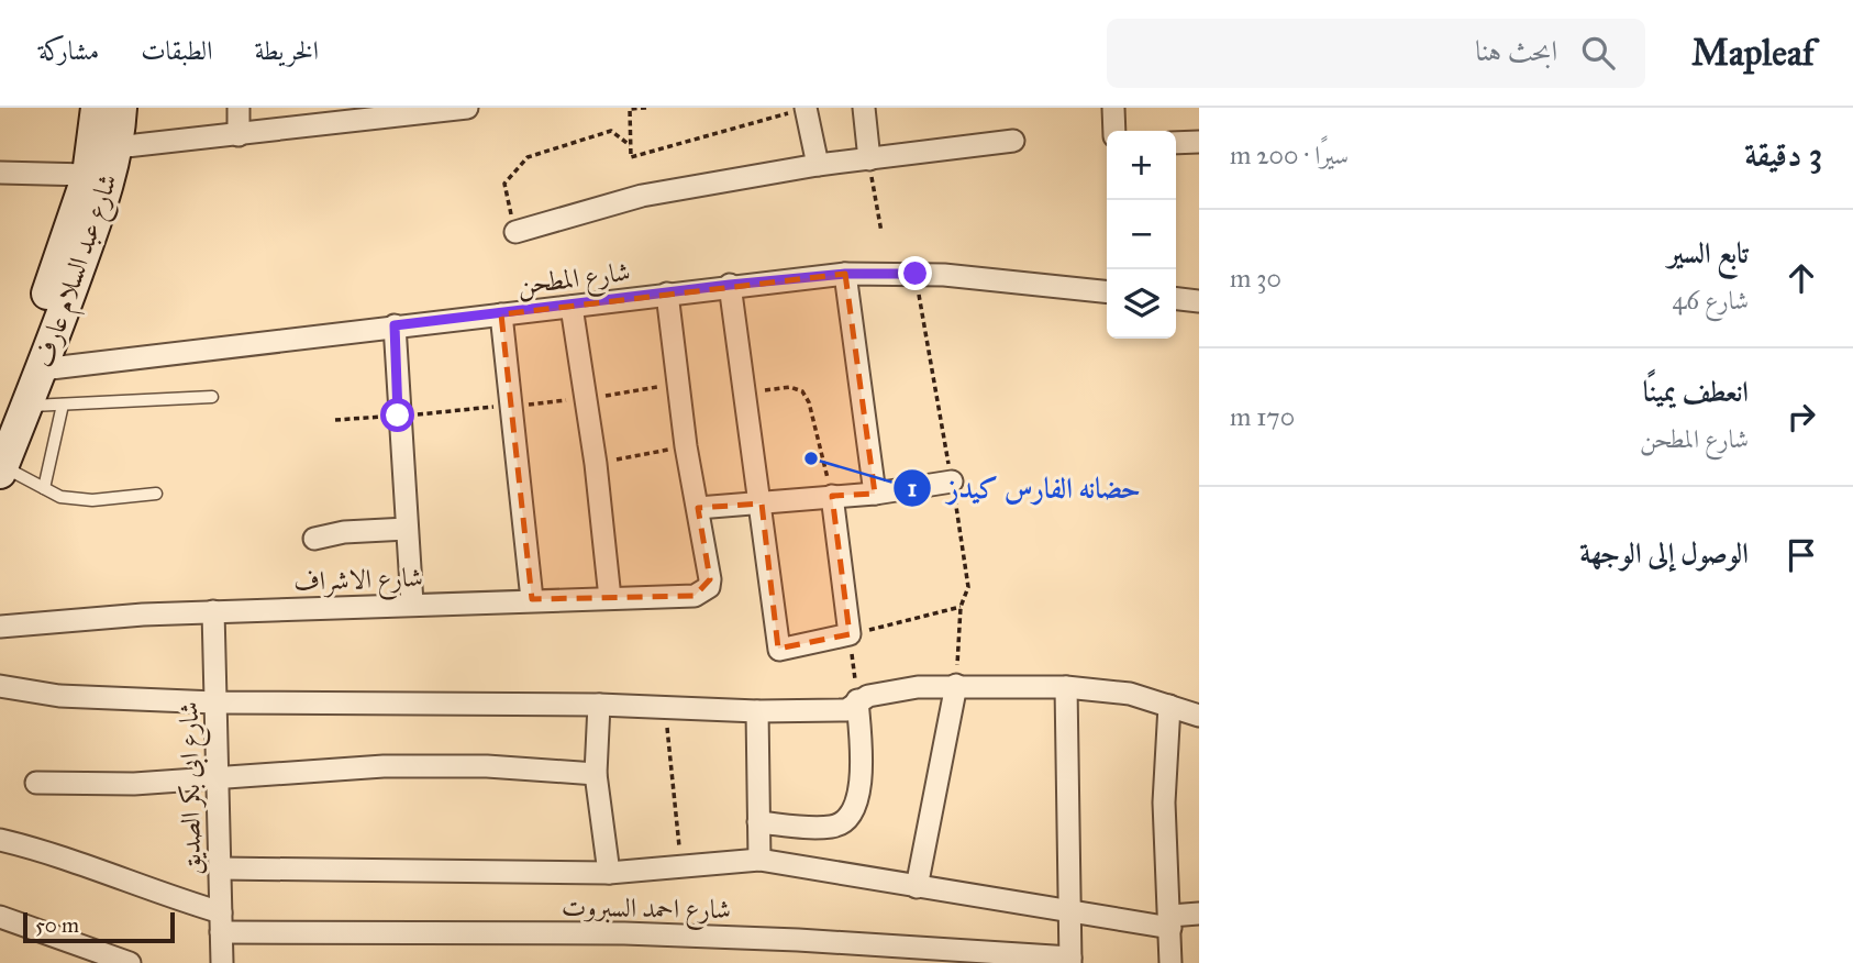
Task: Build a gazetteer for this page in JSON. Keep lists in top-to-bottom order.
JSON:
{
  "streets": {
    "street": [
      "شارع عبد السلام عارف",
      "شارع المطحن",
      "شارع الاشراف",
      "شارع ابى بكر الصديق",
      "شارع احمد السبروت"
    ]
  },
  "crossings": [
    ["شارع عبد السلام عارف", "شارع المطحن"],
    ["شارع الاشراف", "شارع ابى بكر الصديق"],
    ["شارع ابى بكر الصديق", "شارع احمد السبروت"]
  ],
  "places": ["حضانه الفارس كيدز"],
  "scale_bar": "50 m",
  "page": {
    "header": "Mapleaf",
    "search": "ابحث هنا",
    "nav": ["الخريطة", "الطبقات", "مشاركة"],
    "heading": ["3 دقيقة", "سيرًا · 200 m"],
    "map_buttons": ["+", "−"],
    "list": [
      ["تابع السير", "شارع 46", "30 m"],
      ["انعطف يمينًا", "شارع المطحن", "170 m"],
      "الوصول إلى الوجهة"
    ],
    "scale": "50 m"
  }
}
